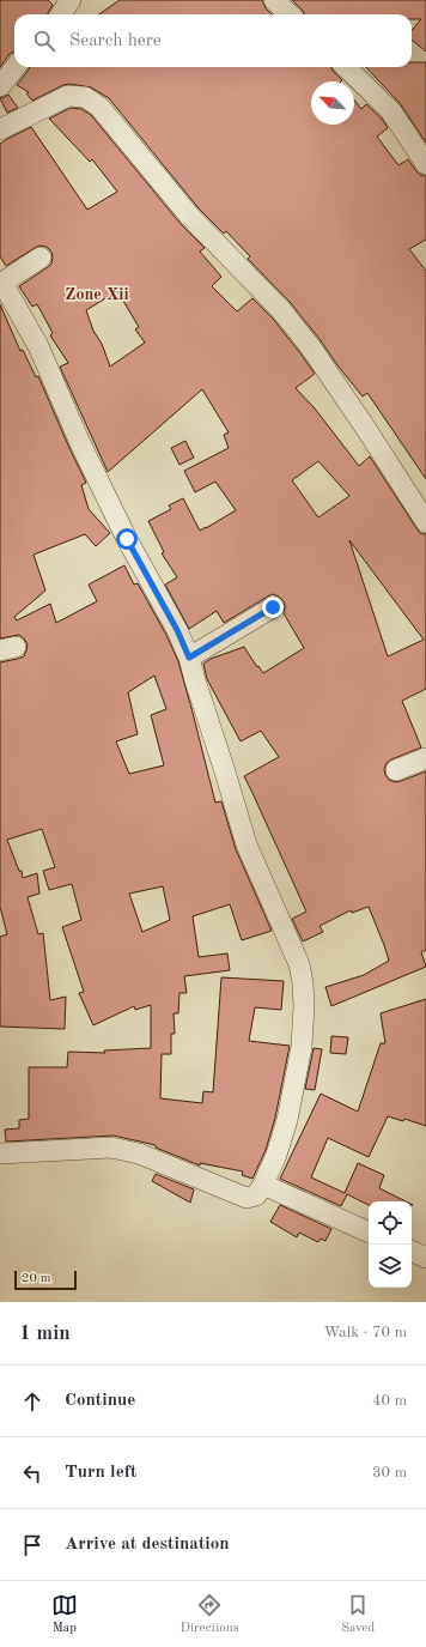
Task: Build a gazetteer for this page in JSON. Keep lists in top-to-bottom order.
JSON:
{
  "districts": ["Zone Xii"],
  "scale_bar": "20 m",
  "north": "top left",
  "page": {
    "search": "Search here",
    "scale": "20 m",
    "heading": ["1 min", "Walk · 70 m"],
    "list": [
      ["Continue", "40 m"],
      ["Turn left", "30 m"],
      "Arrive at destination"
    ],
    "nav": ["Map", "Directions", "Saved"]
  }
}
